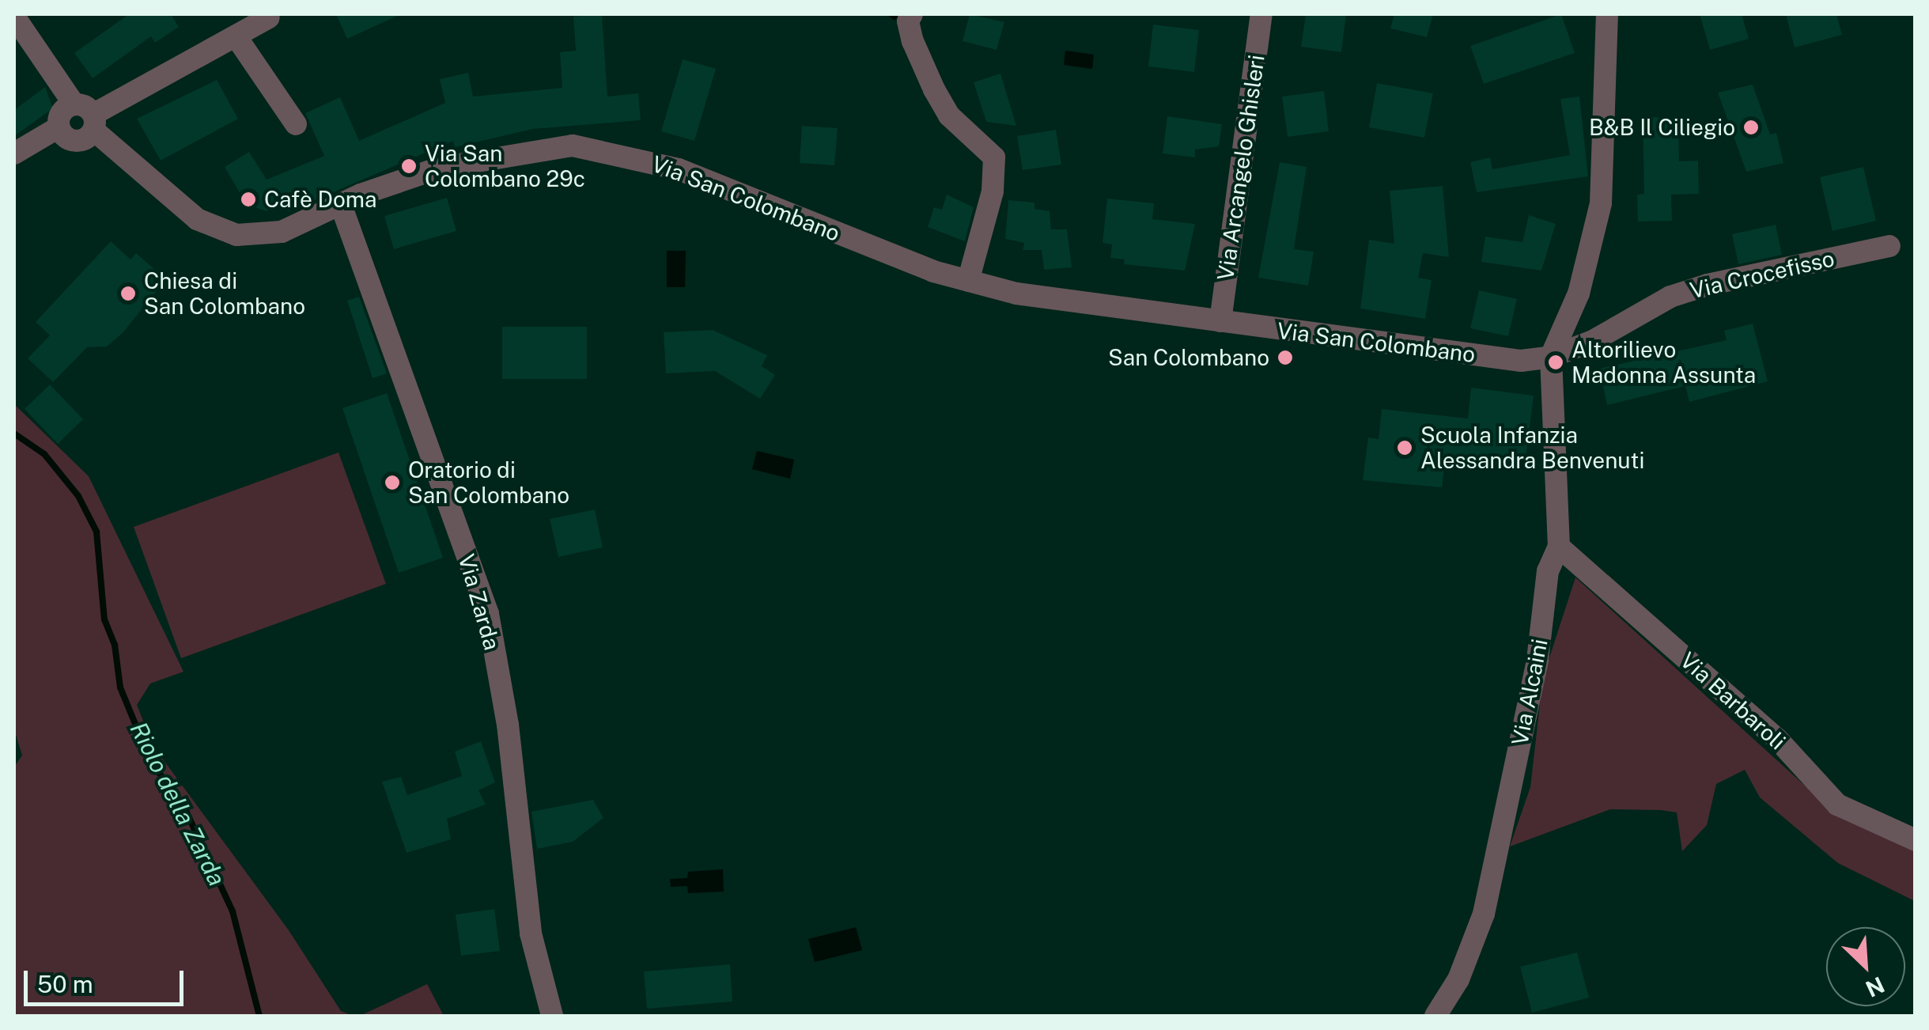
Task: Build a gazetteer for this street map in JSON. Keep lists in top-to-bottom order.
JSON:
{
  "streets": {
    "street": [
      "Via Arcangelo Ghisleri",
      "Via San Colombano",
      "Via Crocefisso",
      "Via Zarda",
      "Via Alcaini",
      "Via Barbaroli"
    ]
  },
  "crossings": [
    ["Via Arcangelo Ghisleri", "Via San Colombano"],
    ["Via San Colombano", "Via Crocefisso"],
    ["Via San Colombano", "Via Zarda"],
    ["Via San Colombano", "Via Alcaini"],
    ["Via Crocefisso", "Via Alcaini"],
    ["Via Alcaini", "Via Barbaroli"]
  ],
  "water": ["Riolo della Zarda"],
  "places": [
    "B&B Il Ciliegio",
    "Via San Colombano 29c",
    "Cafè Doma",
    "Chiesa di San Colombano",
    "San Colombano",
    "Altorilievo Madonna Assunta",
    "Scuola Infanzia Alessandra Benvenuti",
    "Oratorio di San Colombano"
  ],
  "scale_bar": "50 m",
  "north": "bottom right"
}
